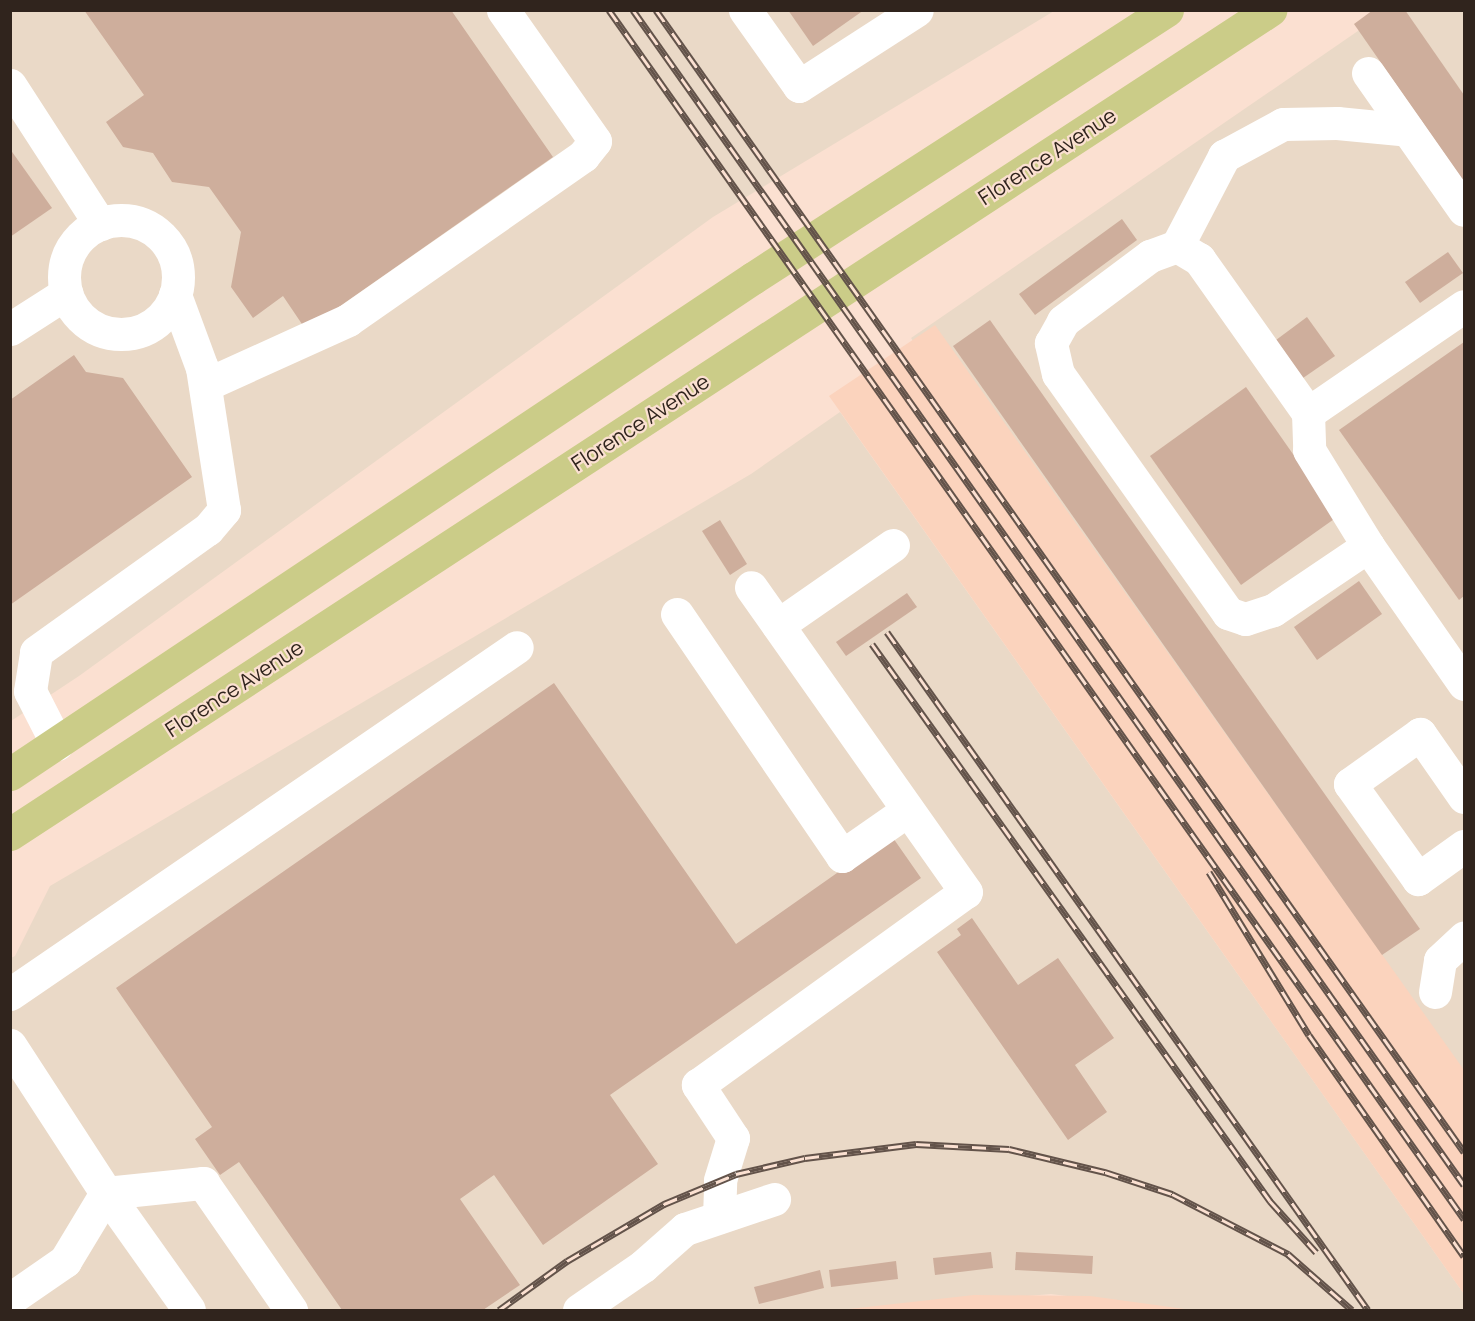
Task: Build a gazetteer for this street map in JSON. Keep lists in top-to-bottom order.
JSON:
{
  "streets": {
    "main road": ["Florence Avenue"]
  }
}
